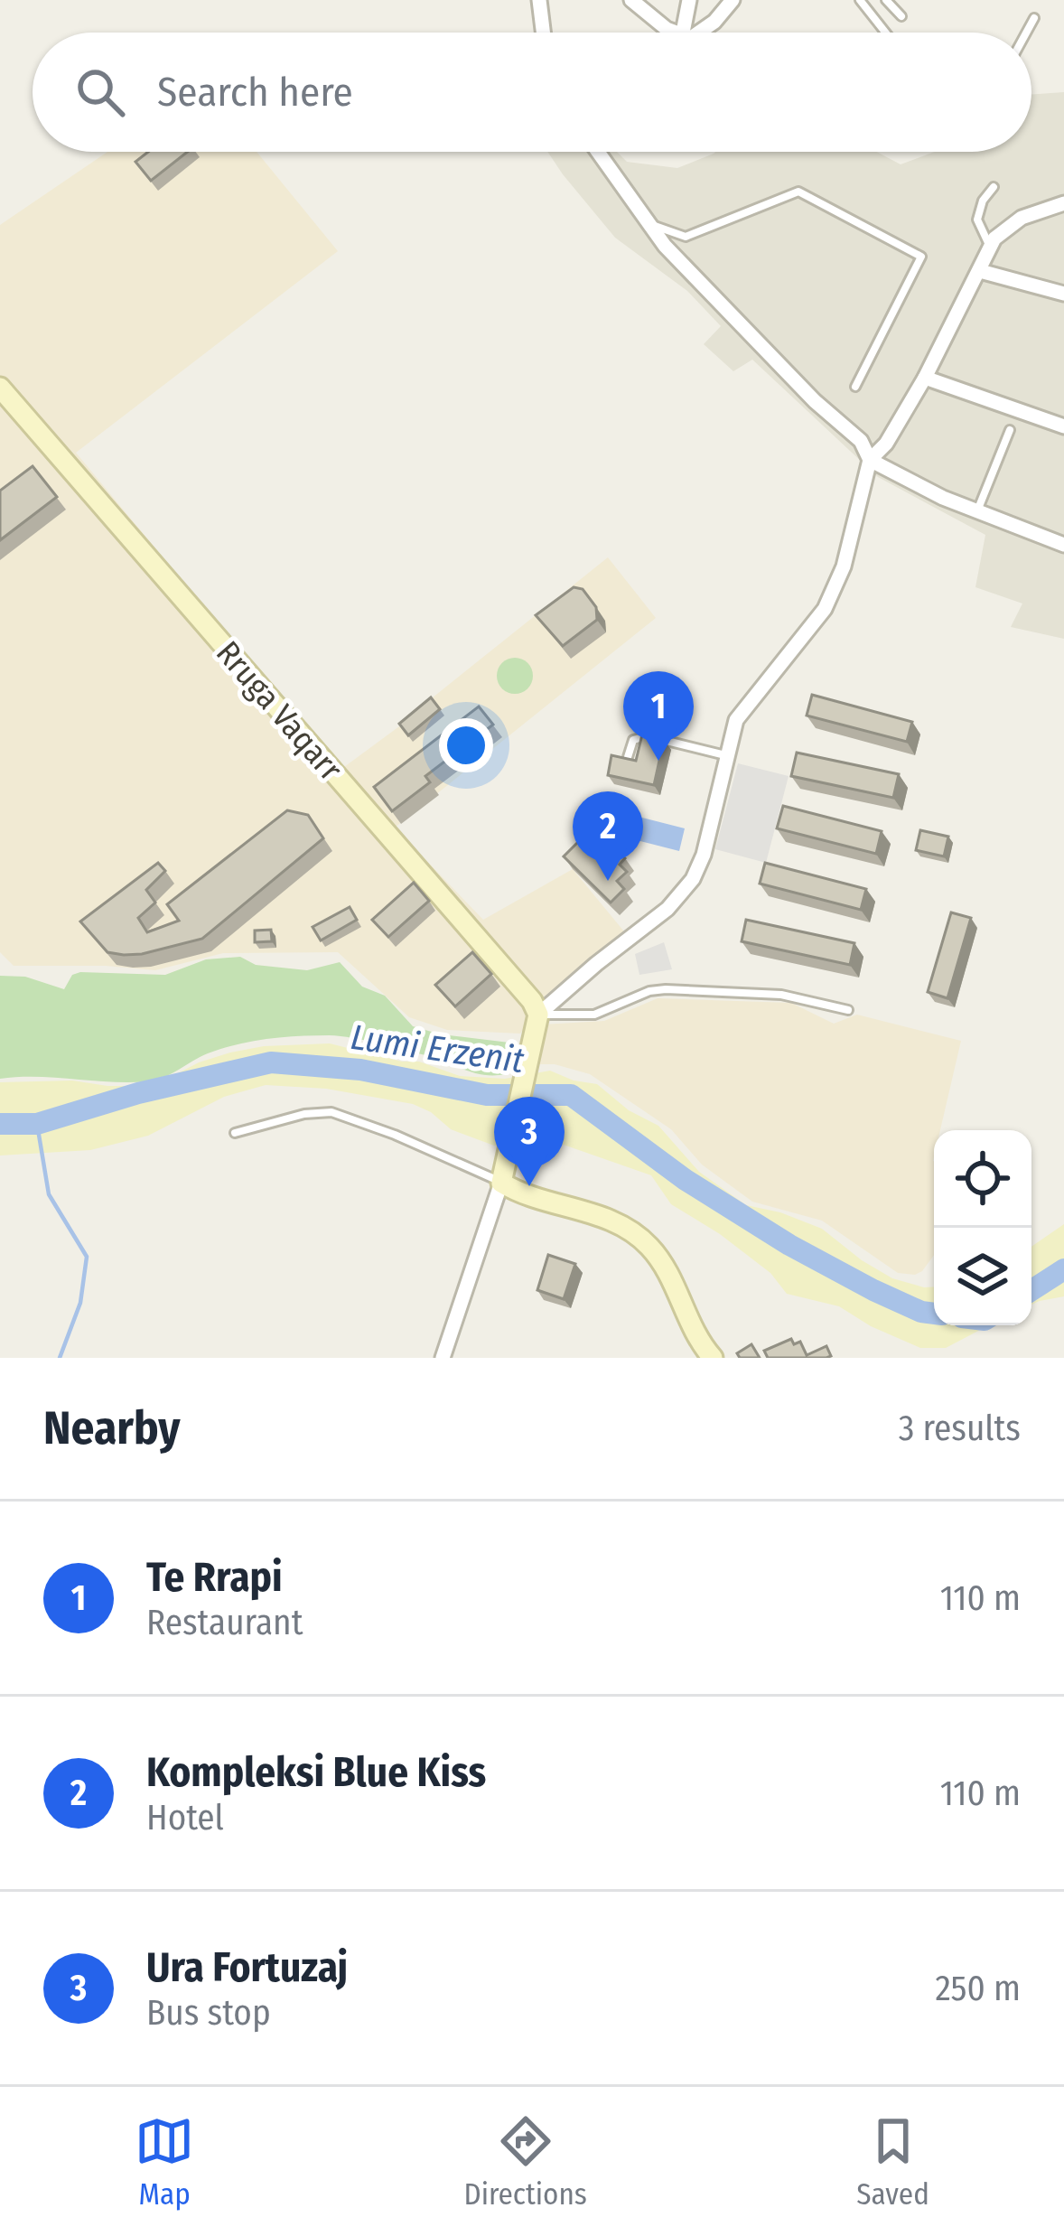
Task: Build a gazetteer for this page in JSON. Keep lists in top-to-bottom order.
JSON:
{
  "streets": {
    "main road": ["Rruga Vaqarr"]
  },
  "water": ["Lumi Erzenit"],
  "page": {
    "search": "Search here",
    "pins": ["1", "2", "3"],
    "heading": ["Nearby", "3 results"],
    "list": [
      {
        "mark": "1",
        "name": "Te Rrapi",
        "note": "Restaurant",
        "value": "110 m"
      },
      {
        "mark": "2",
        "name": "Kompleksi Blue Kiss",
        "note": "Hotel",
        "value": "110 m"
      },
      {
        "mark": "3",
        "name": "Ura Fortuzaj",
        "note": "Bus stop",
        "value": "250 m"
      }
    ],
    "nav": ["Map", "Directions", "Saved"]
  }
}
